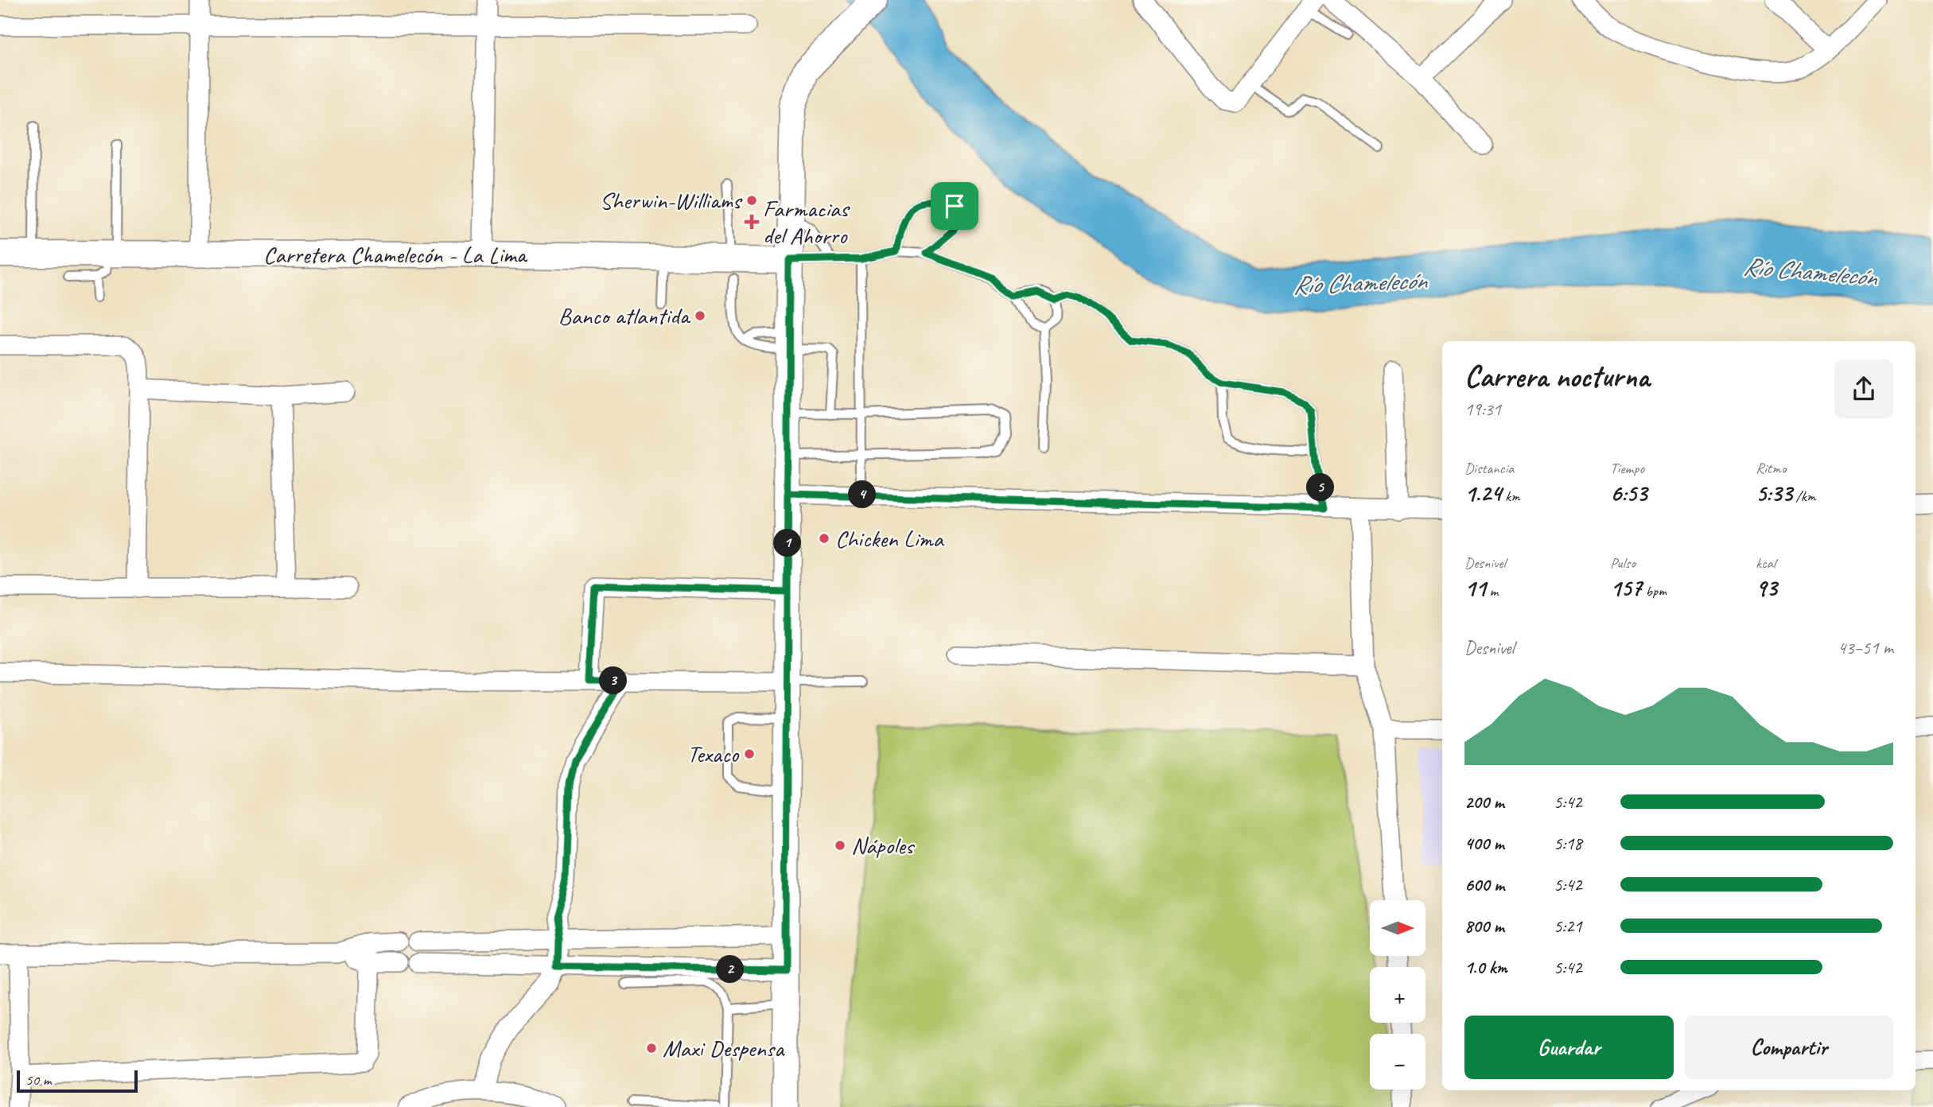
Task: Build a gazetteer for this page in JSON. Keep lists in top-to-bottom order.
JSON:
{
  "streets": {
    "street": ["Carretera Chamelecón - La Lima"]
  },
  "water": ["Río Chamelecón"],
  "places": {
    "other": [
      "Sherwin-Williams",
      "Banco atlantida",
      "Chicken Lima",
      "Texaco",
      "Nápoles",
      "Maxi Despensa"
    ],
    "health": ["Farmacias del Ahorro"]
  },
  "scale_bar": "50 m",
  "north": "right",
  "page": {
    "heading": ["Carrera nocturna", "19:31"],
    "stats": [
      ["Distancia", "1.24 km"],
      ["Tiempo", "6:53"],
      ["Ritmo", "5:33 /km"],
      ["Desnivel", "11 m"],
      ["Pulso", "157 bpm"],
      ["kcal", "93"]
    ],
    "pins": [
      "5",
      "4",
      "1",
      "3",
      "2"
    ],
    "chart": ["Desnivel", "43–51 m"],
    "list": [
      {
        "name": "200 m",
        "note": "5:42"
      },
      {
        "name": "400 m",
        "note": "5:18"
      },
      {
        "name": "600 m",
        "note": "5:42"
      },
      {
        "name": "800 m",
        "note": "5:21"
      },
      {
        "name": "1.0 km",
        "note": "5:42"
      }
    ],
    "map_buttons": ["+", "−"],
    "buttons": ["Guardar", "Compartir"],
    "scale": "50 m"
  }
}
